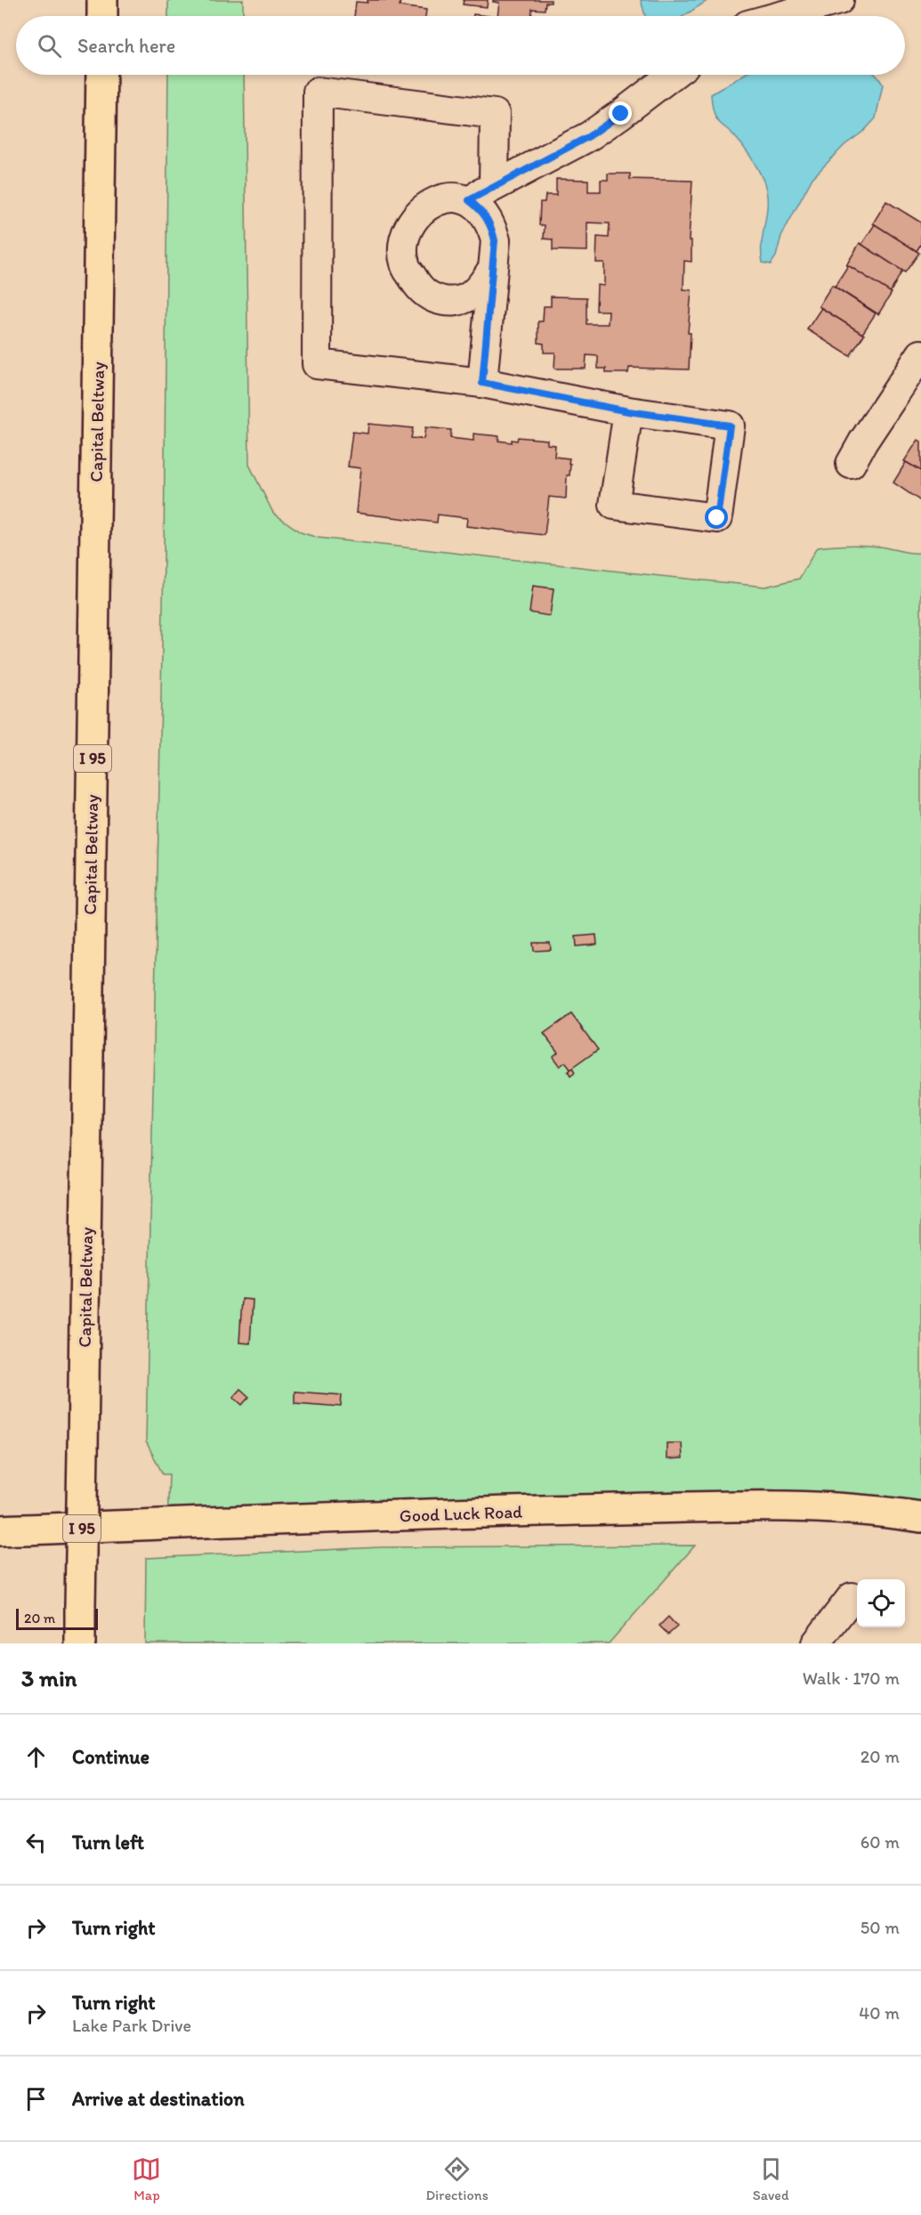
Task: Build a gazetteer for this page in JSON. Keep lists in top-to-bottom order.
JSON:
{
  "streets": {
    "main road": ["Capital Beltway", "I 95", "Good Luck Road"]
  },
  "scale_bar": "20 m",
  "page": {
    "search": "Search here",
    "scale": "20 m",
    "heading": ["3 min", "Walk · 170 m"],
    "list": [
      ["Continue", "20 m"],
      ["Turn left", "60 m"],
      ["Turn right", "50 m"],
      ["Turn right", "Lake Park Drive", "40 m"],
      "Arrive at destination"
    ],
    "nav": ["Map", "Directions", "Saved"]
  }
}
